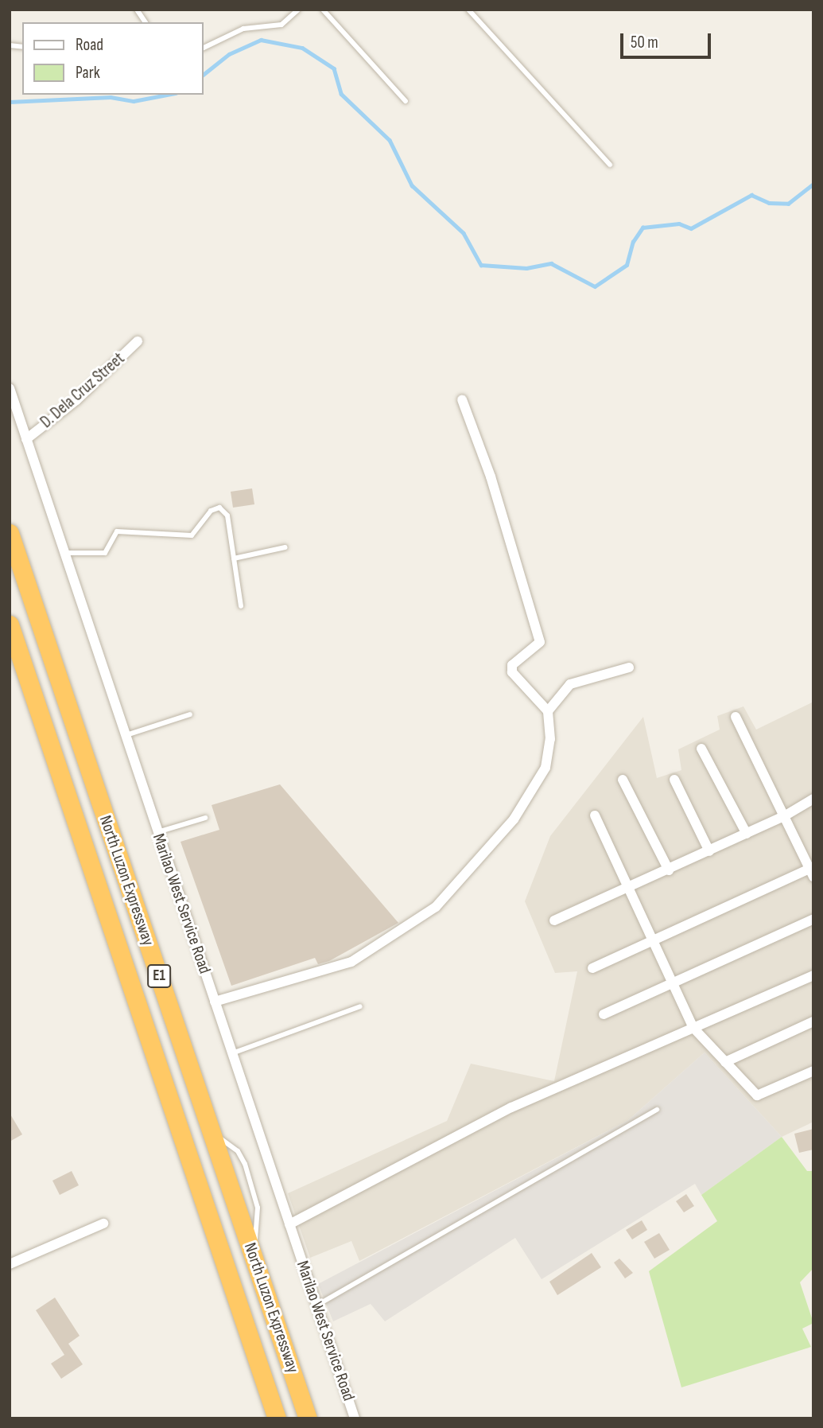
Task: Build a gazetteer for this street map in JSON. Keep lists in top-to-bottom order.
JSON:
{
  "streets": {
    "highway": ["North Luzon Expressway", "E1"],
    "street": ["D. Dela Cruz Street", "Marilao West Service Road"]
  },
  "crossings": [
    ["D. Dela Cruz Street", "Marilao West Service Road"]
  ],
  "legend": ["Road", "Park"],
  "scale_bar": "50 m"
}
